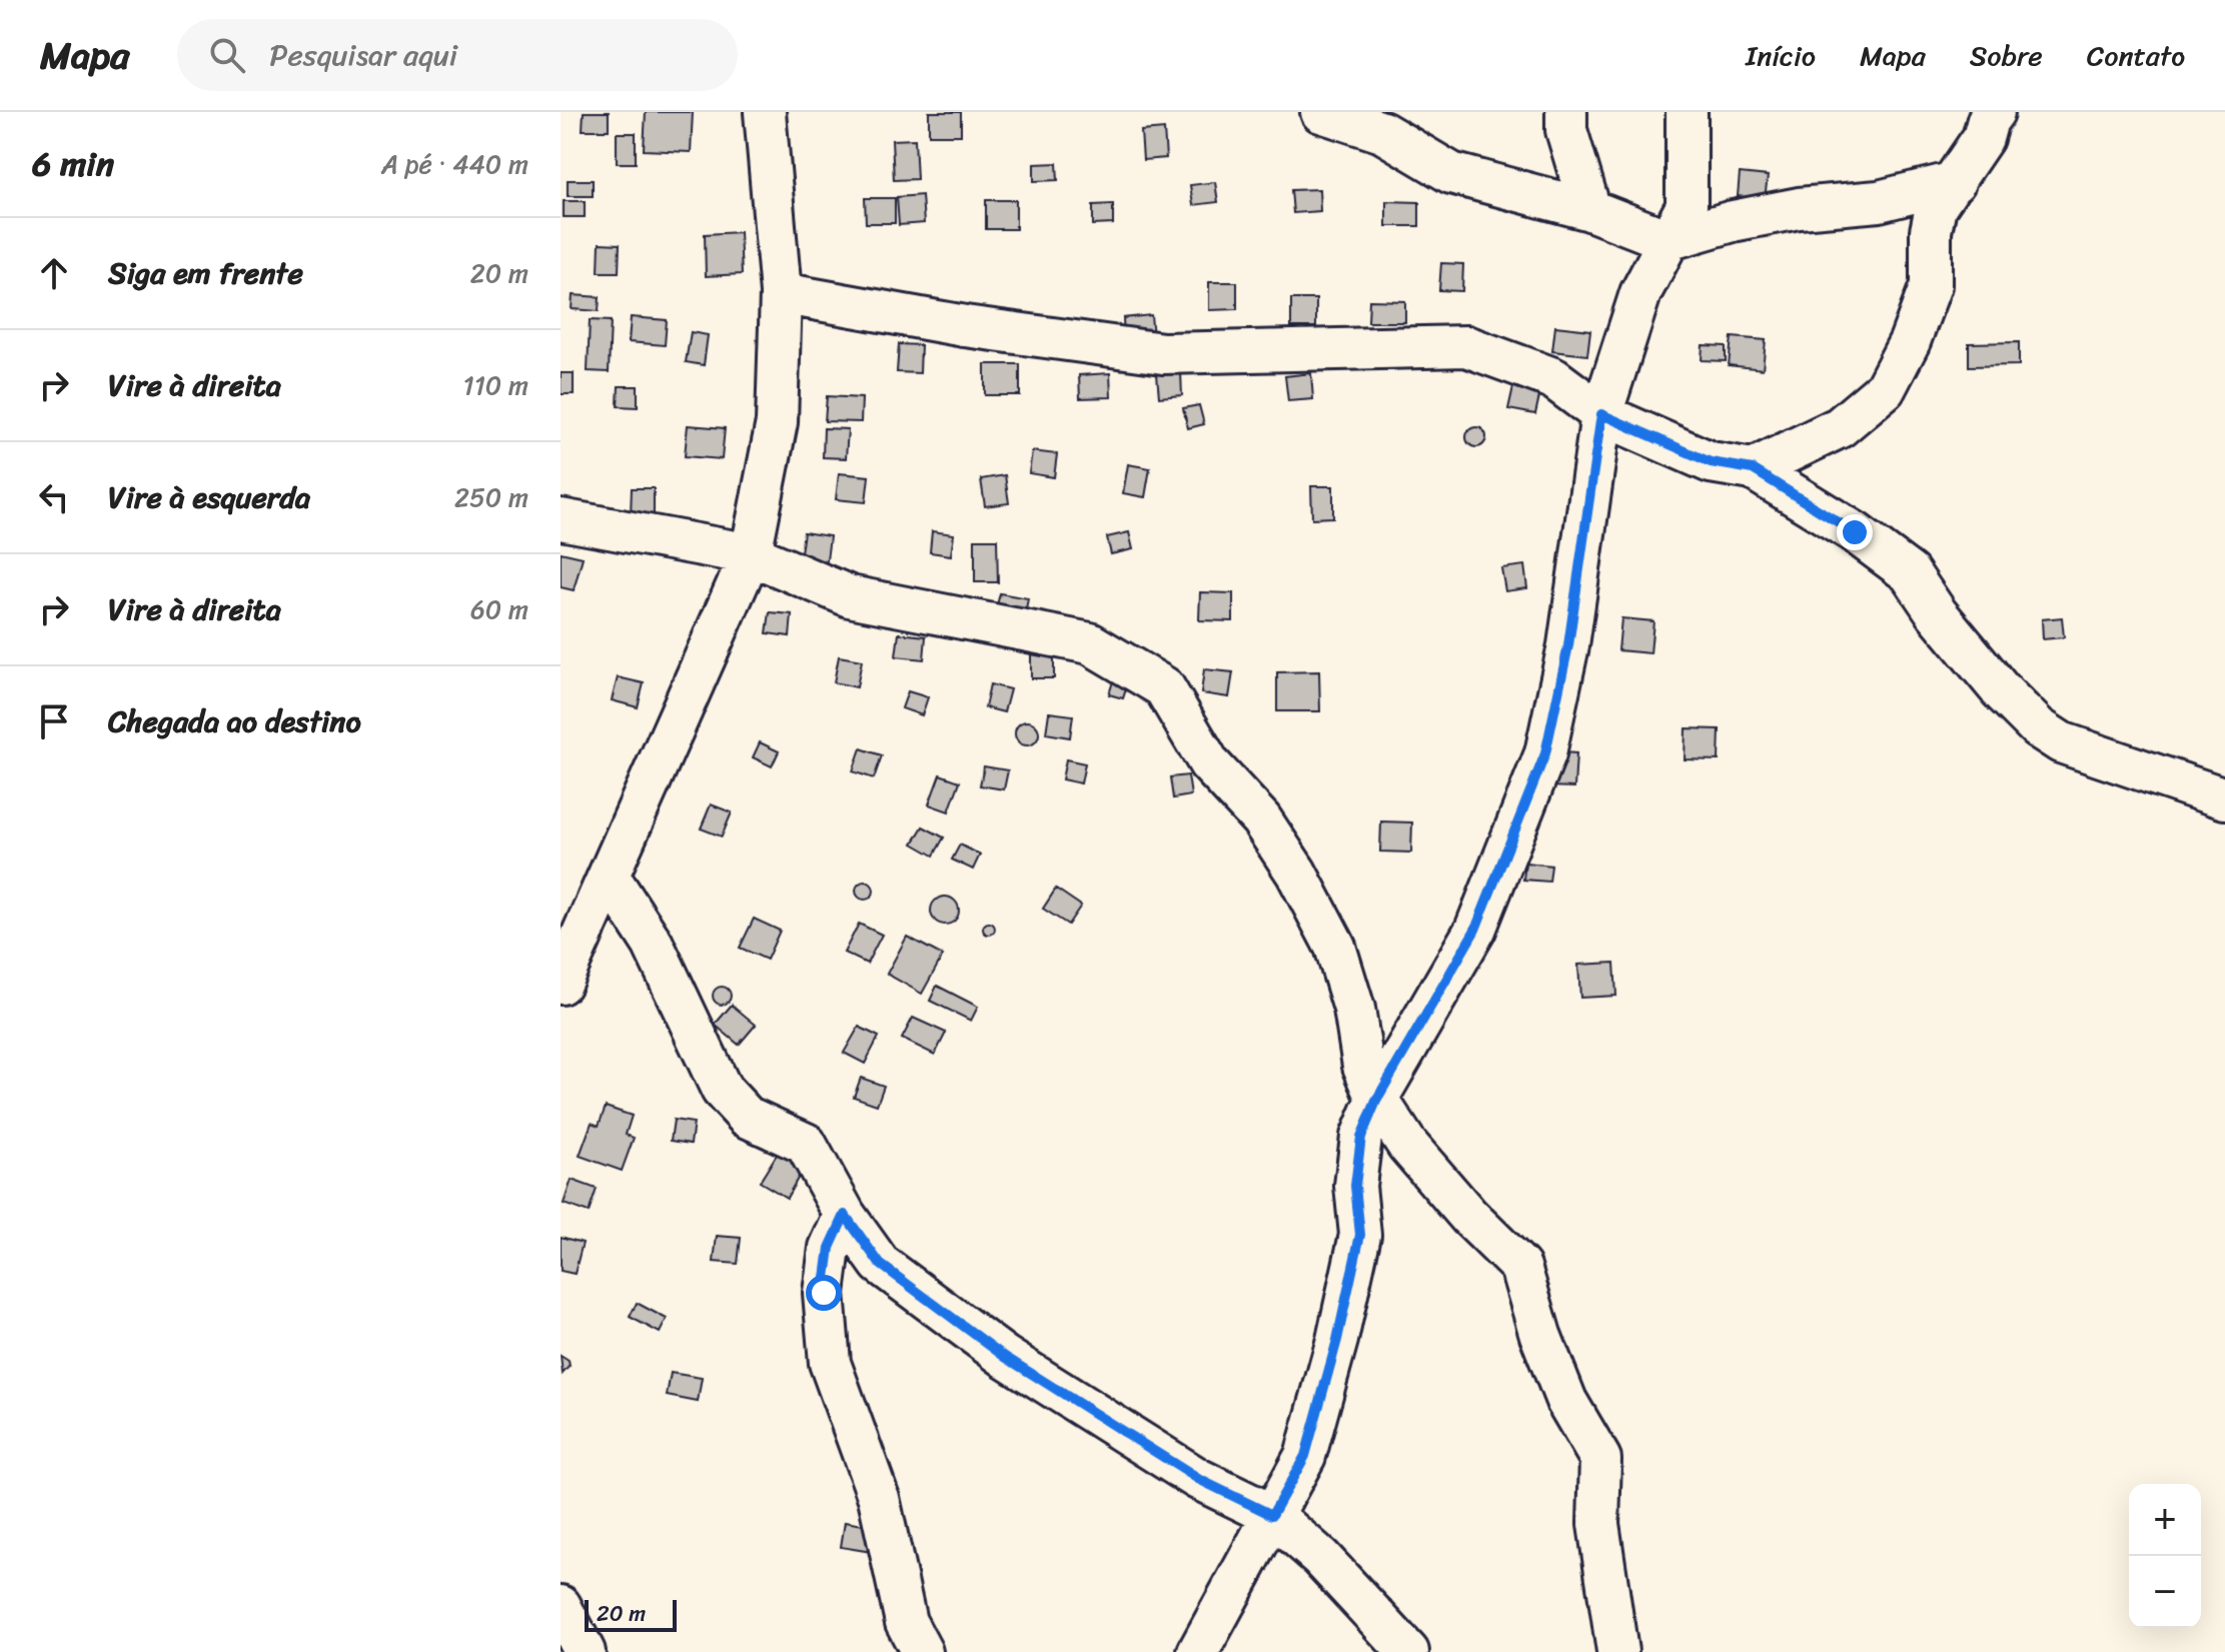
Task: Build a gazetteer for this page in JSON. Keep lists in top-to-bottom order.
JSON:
{
  "scale_bar": "20 m",
  "page": {
    "header": "Mapa",
    "search": "Pesquisar aqui",
    "nav": [
      "Início",
      "Mapa",
      "Sobre",
      "Contato"
    ],
    "heading": ["6 min", "A pé · 440 m"],
    "list": [
      ["Siga em frente", "20 m"],
      ["Vire à direita", "110 m"],
      ["Vire à esquerda", "250 m"],
      ["Vire à direita", "60 m"],
      "Chegada ao destino"
    ],
    "map_buttons": ["+", "−"],
    "scale": "20 m"
  }
}
